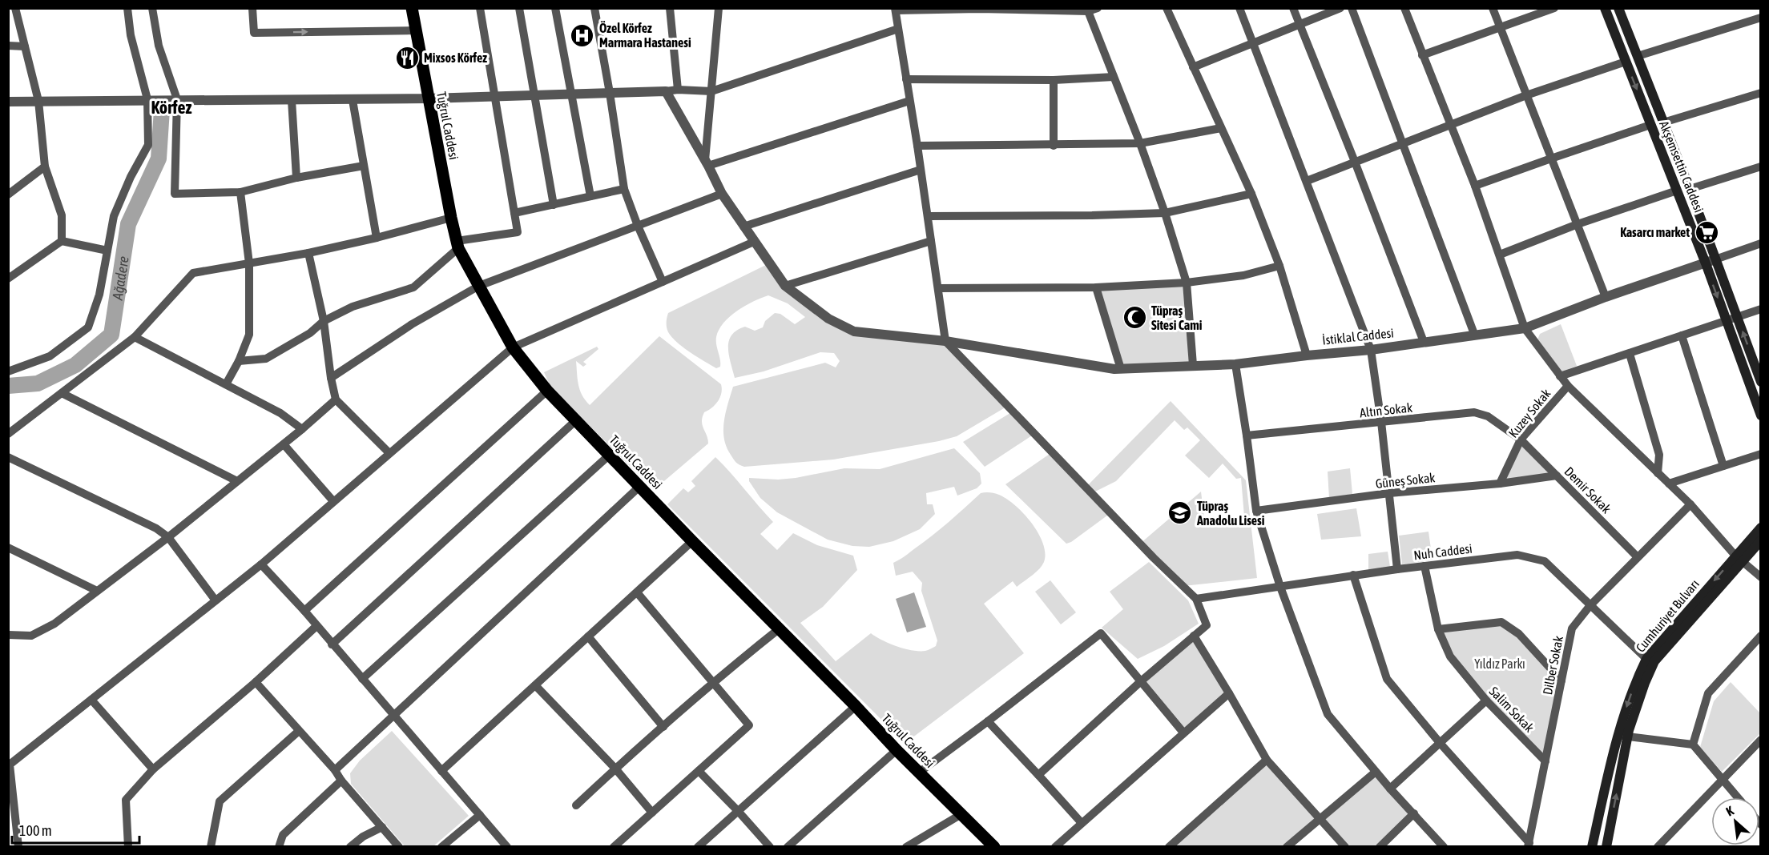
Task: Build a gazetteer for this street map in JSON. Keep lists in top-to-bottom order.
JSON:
{
  "streets": {
    "main road": ["Tuğrul Caddesi", "Akşemsettin Caddesi", "Cumhuriyet Bulvarı"],
    "street": [
      "İstiklal Caddesi",
      "Altın Sokak",
      "Kuzey Sokak",
      "Güneş Sokak",
      "Demir Sokak",
      "Nuh Caddesi",
      "Dilber Sokak",
      "Salim Sokak"
    ]
  },
  "crossings": [
    ["Akşemsettin Caddesi", "İstiklal Caddesi"],
    ["Altın Sokak", "Kuzey Sokak"],
    ["Altın Sokak", "Demir Sokak"],
    ["Kuzey Sokak", "Güneş Sokak"],
    ["Kuzey Sokak", "Demir Sokak"],
    ["Güneş Sokak", "Demir Sokak"],
    ["Demir Sokak", "Dilber Sokak"],
    ["Nuh Caddesi", "Cumhuriyet Bulvarı"],
    ["Nuh Caddesi", "Dilber Sokak"],
    ["Nuh Caddesi", "Salim Sokak"],
    ["Dilber Sokak", "Salim Sokak"]
  ],
  "districts": ["Körfez"],
  "water": ["Ağadere"],
  "parks": ["Yıldız Parkı"],
  "places": {
    "hospital": ["Özel Körfez Marmara Hastanesi"],
    "restaurant": ["Mixsos Körfez"],
    "supermarket": ["Kasarcı market"],
    "mosque": ["Tüpraş Sitesi Cami"],
    "school or university": ["Tüpraş Anadolu Lisesi"]
  },
  "scale_bar": "100 m",
  "north": "top left"
}
